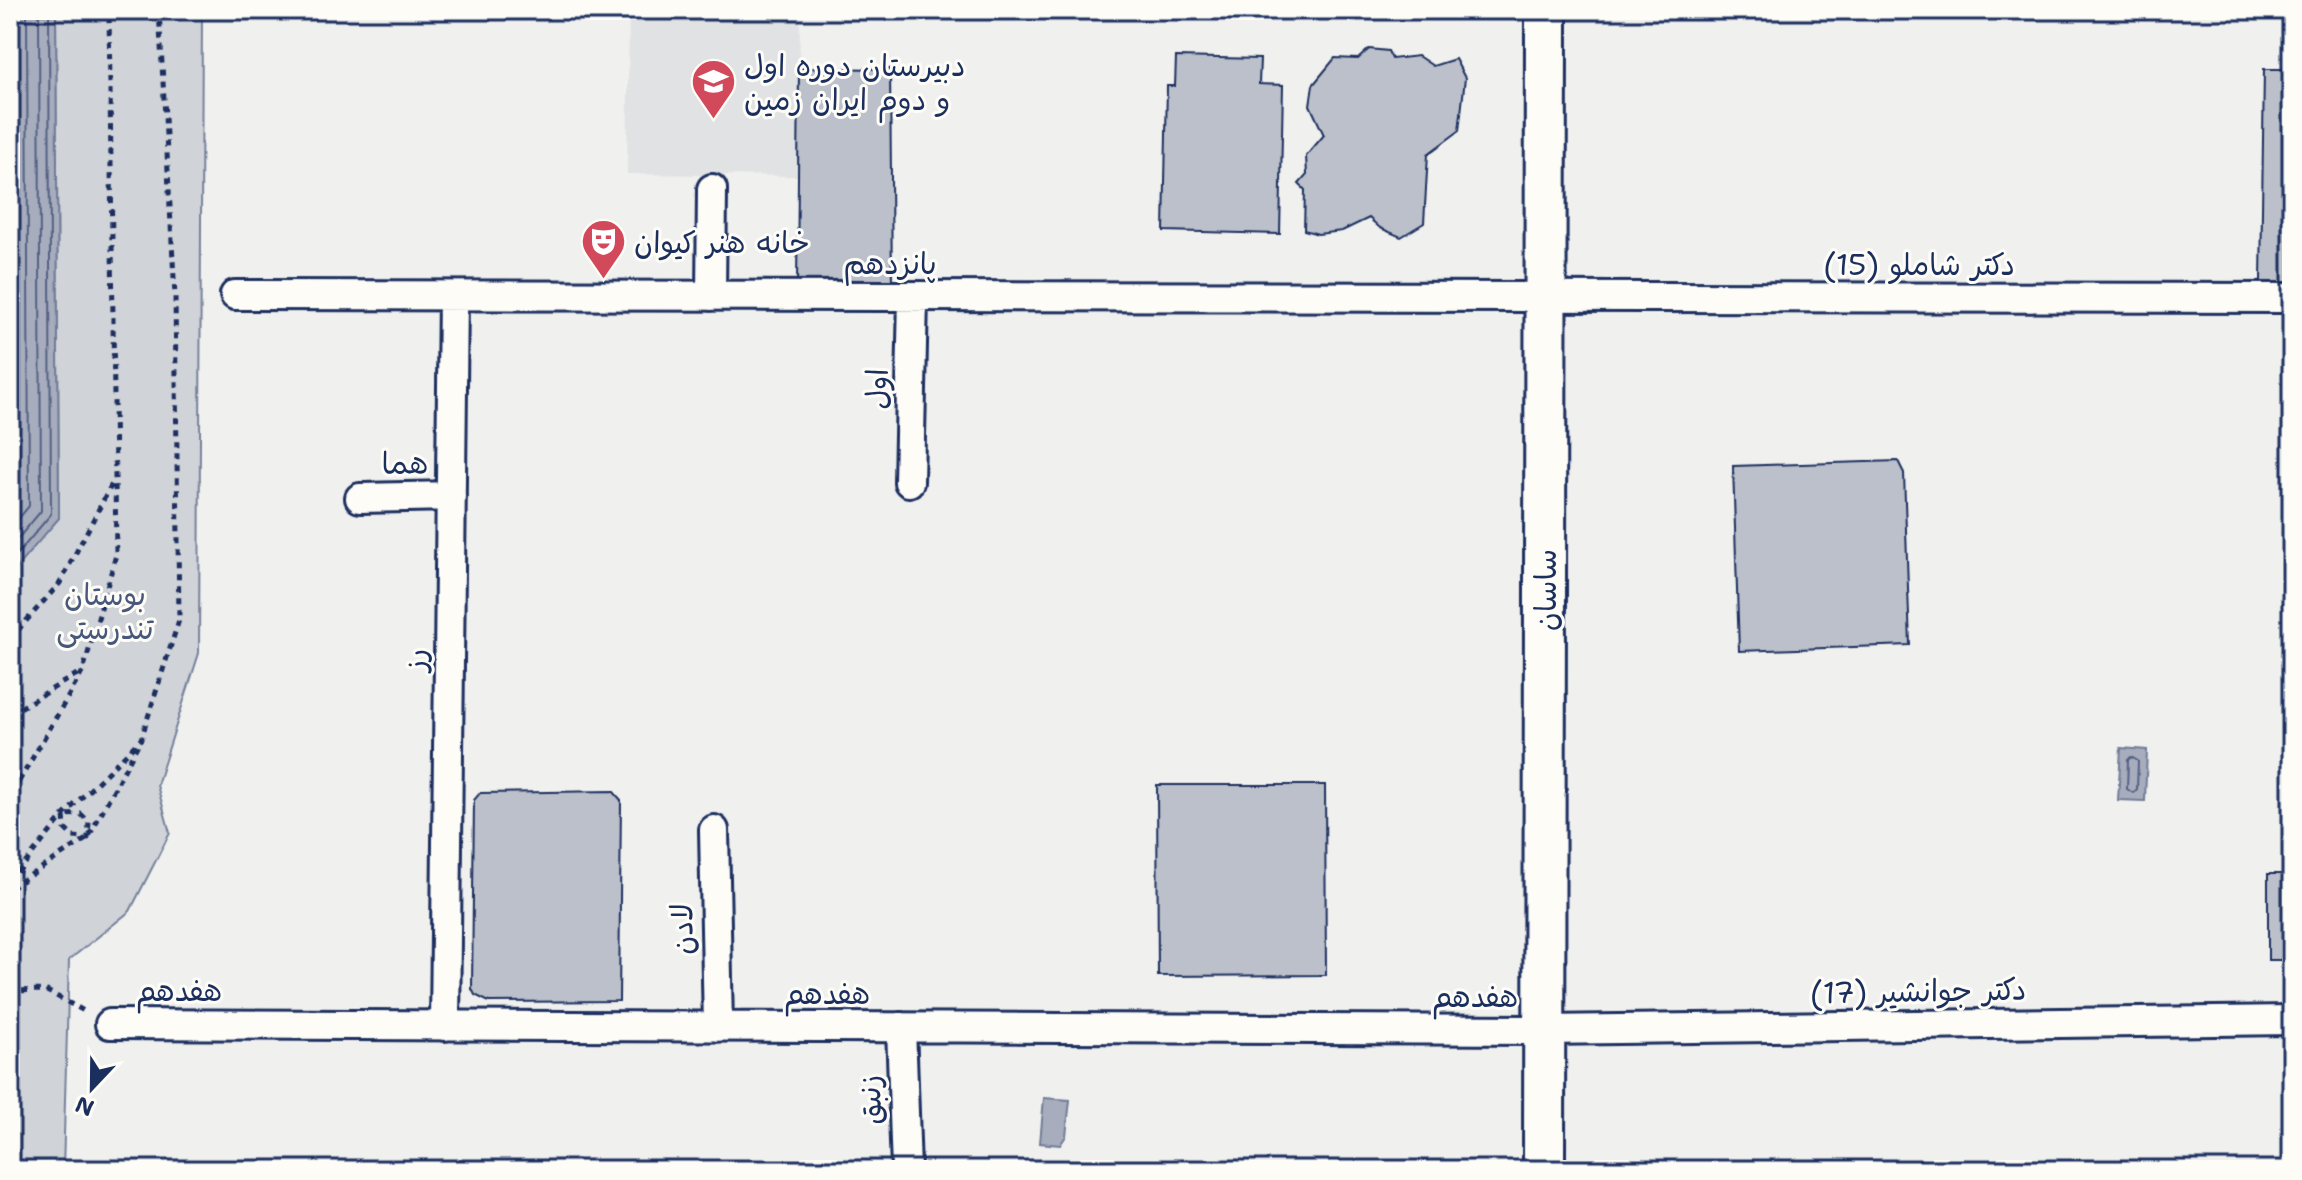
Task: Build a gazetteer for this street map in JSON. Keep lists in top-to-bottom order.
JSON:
{
  "streets": {
    "street": [
      "پانزدهم",
      "دکتر شاملو (15)",
      "اول",
      "هما",
      "ساسان",
      "رز",
      "لادن",
      "هفدهم",
      "دکتر جوانشیر (17)",
      "زنبق"
    ]
  },
  "crossings": [
    ["پانزدهم", "دکتر شاملو (15)"],
    ["پانزدهم", "اول"],
    ["پانزدهم", "ساسان"],
    ["پانزدهم", "رز"],
    ["دکتر شاملو (15)", "ساسان"],
    ["هما", "رز"],
    ["ساسان", "هفدهم"],
    ["ساسان", "دکتر جوانشیر (17)"],
    ["رز", "هفدهم"],
    ["لادن", "هفدهم"],
    ["هفدهم", "دکتر جوانشیر (17)"],
    ["هفدهم", "زنبق"]
  ],
  "parks": ["بوستان تندرستی"],
  "places": {
    "school or university": ["دبیرستان دوره اول و دوم ایران زمین"],
    "theatre": ["خانه هنر کیوان"]
  },
  "north": "bottom"
}
